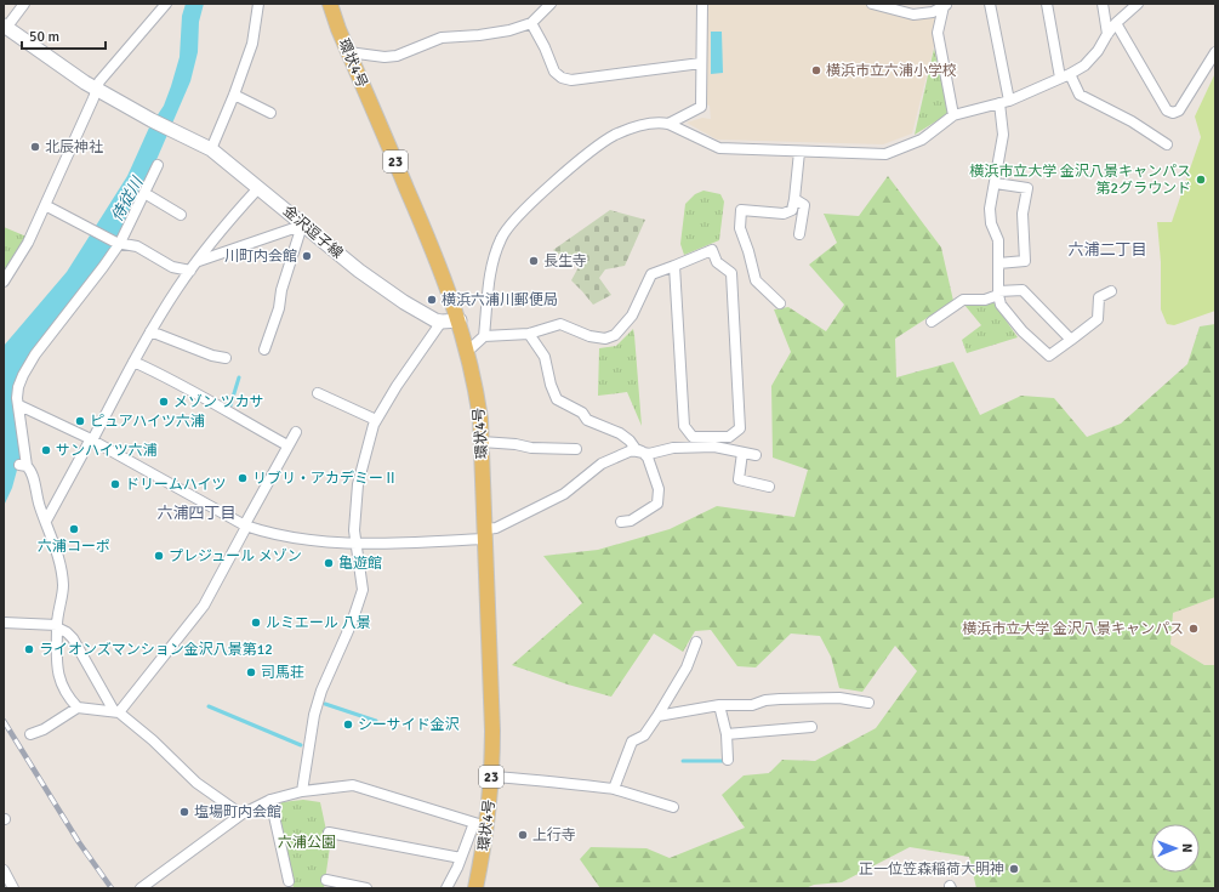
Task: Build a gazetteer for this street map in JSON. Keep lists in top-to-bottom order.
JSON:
{
  "streets": {
    "main road": ["環状4号", "23", "金沢逗子線"]
  },
  "crossings": [
    ["環状4号", "金沢逗子線"]
  ],
  "districts": ["六浦二丁目", "六浦四丁目"],
  "water": ["侍従川"],
  "parks": ["六浦公園"],
  "places": [
    "横浜市立六浦小学校",
    "北辰神社",
    "横浜市立大学 金沢八景キャンパス 第2グラウンド",
    "川町内会館",
    "長生寺",
    "横浜六浦川郵便局",
    "メゾン ツカサ",
    "ピュアハイツ六浦",
    "サンハイツ六浦",
    "リブリ・アカデミーⅡ",
    "ドリームハイツ",
    "六浦コーポ",
    "プレジュール メゾン",
    "亀遊館",
    "ルミエール 八景",
    "横浜市立大学 金沢八景キャンパス",
    "ライオンズマンション金沢八景第12",
    "司馬荘",
    "シーサイド金沢",
    "塩場町内会館",
    "上行寺",
    "正一位笠森稲荷大明神"
  ],
  "scale_bar": "50 m",
  "north": "right"
}
